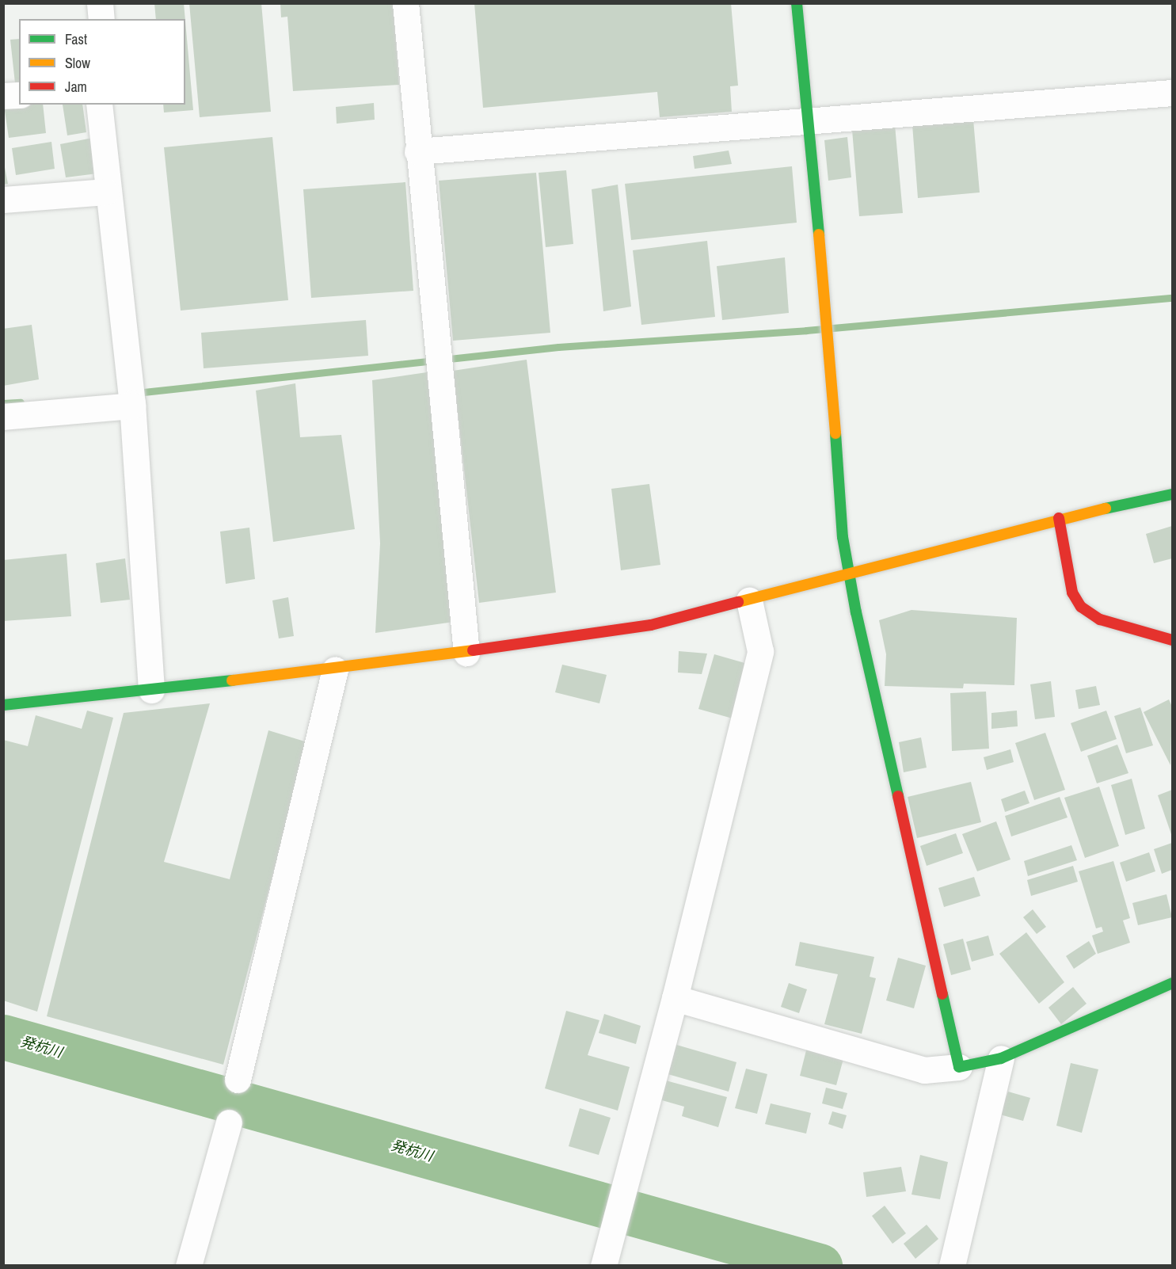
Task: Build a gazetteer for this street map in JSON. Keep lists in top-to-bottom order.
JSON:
{
  "water": ["発杭川"],
  "legend": ["Fast", "Slow", "Jam"]
}
